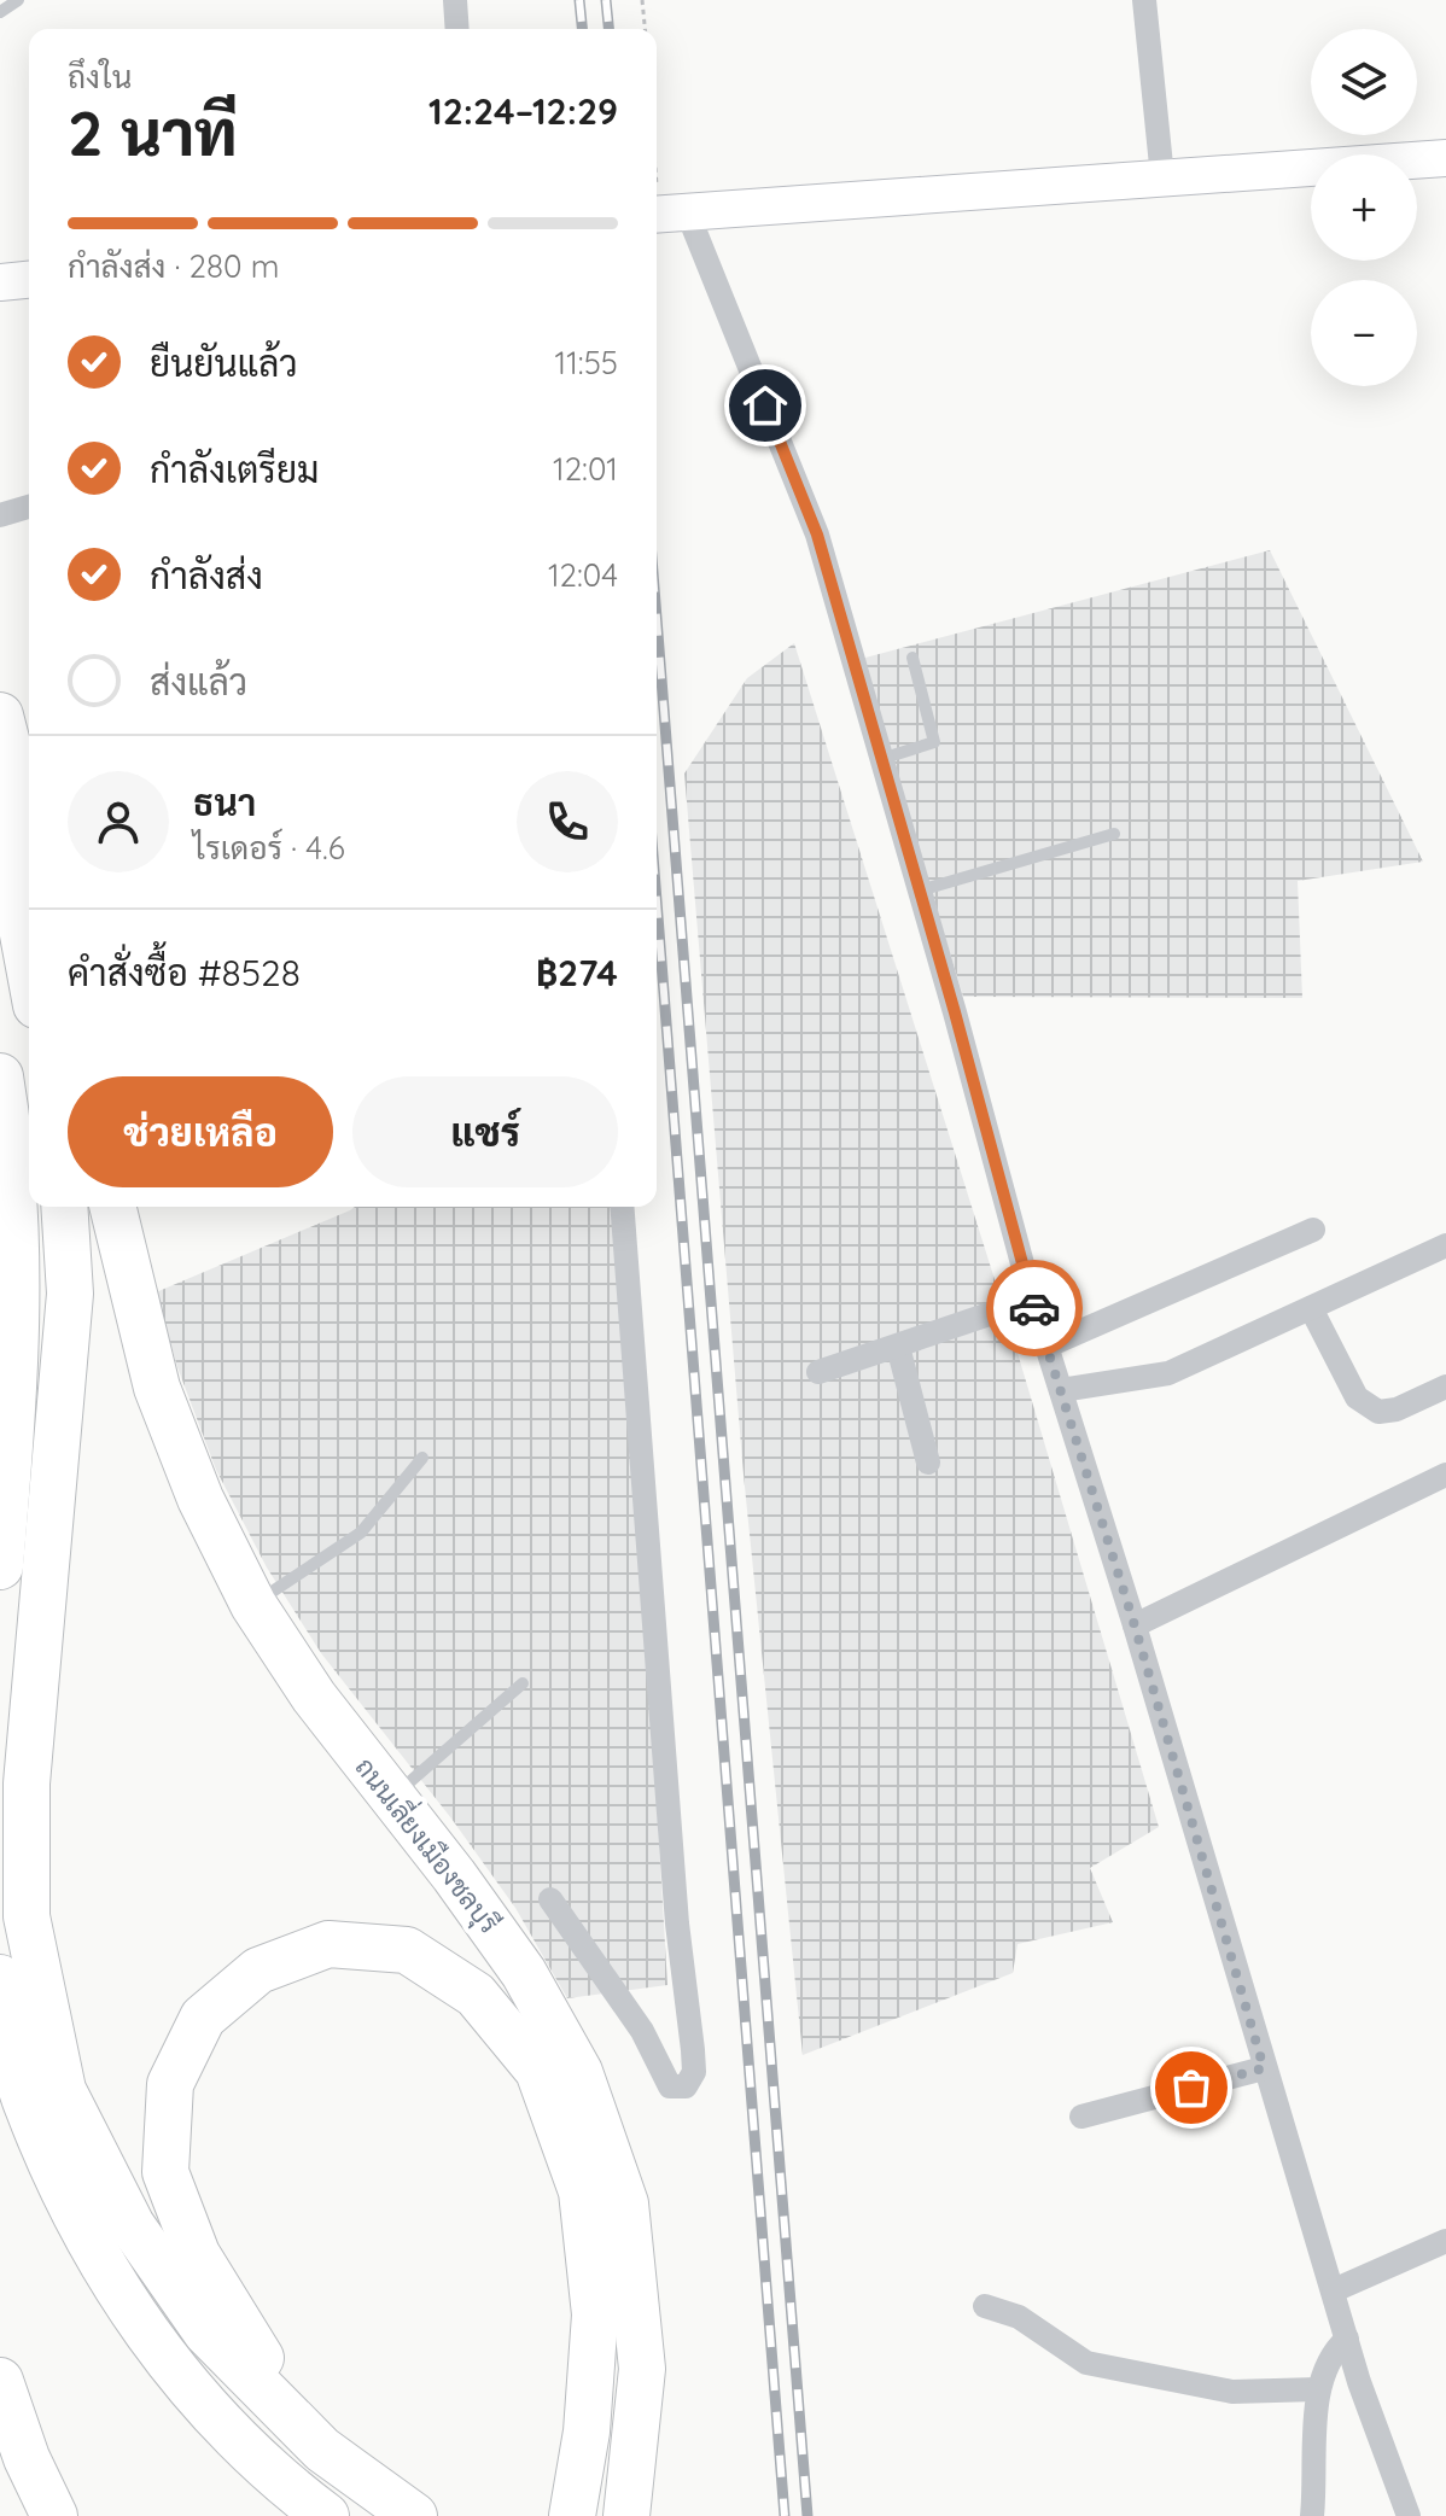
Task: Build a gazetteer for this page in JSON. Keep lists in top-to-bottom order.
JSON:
{
  "streets": {
    "highway": ["ถนนเลี่ยงเมืองชลบุรี"]
  },
  "page": {
    "map_buttons": ["+", "−"],
    "heading": ["2 นาที", "ถึงใน", "12:24–12:29"],
    "panel": [
      "ธนา",
      "ไรเดอร์ · 4.6",
      "คำสั่งซื้อ #8528",
      "฿274"
    ],
    "bar": "กำลังส่ง · 280 m",
    "list": [
      ["ยืนยันแล้ว", "11:55"],
      ["กำลังเตรียม", "12:01"],
      ["กำลังส่ง", "12:04"],
      "ส่งแล้ว"
    ],
    "buttons": ["ช่วยเหลือ", "แชร์"]
  }
}
